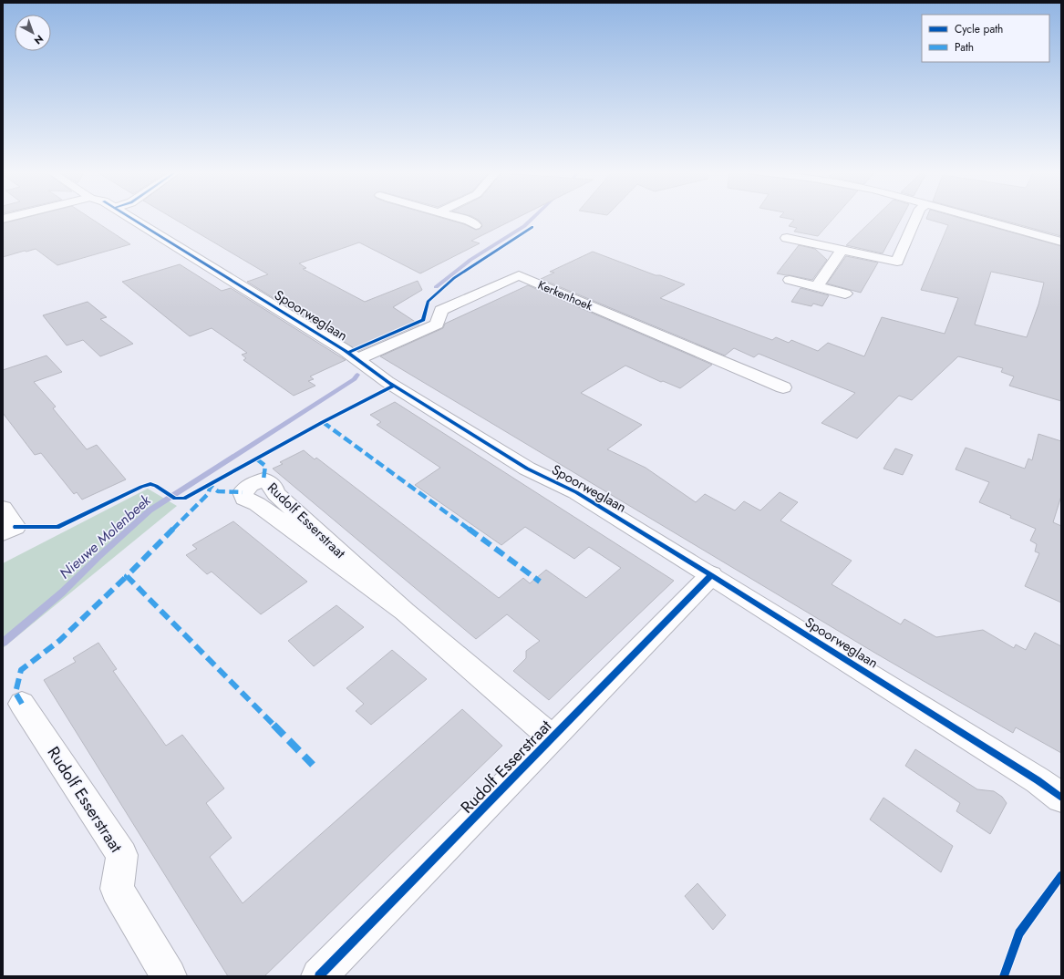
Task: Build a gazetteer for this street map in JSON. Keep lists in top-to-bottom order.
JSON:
{
  "streets": {
    "street": ["Kerkenhoek", "Spoorweglaan", "Rudolf Esserstraat"]
  },
  "crossings": [
    ["Kerkenhoek", "Spoorweglaan"],
    ["Spoorweglaan", "Rudolf Esserstraat"]
  ],
  "water": ["Nieuwe Molenbeek"],
  "legend": ["Cycle path", "Path"],
  "north": "bottom right"
}
